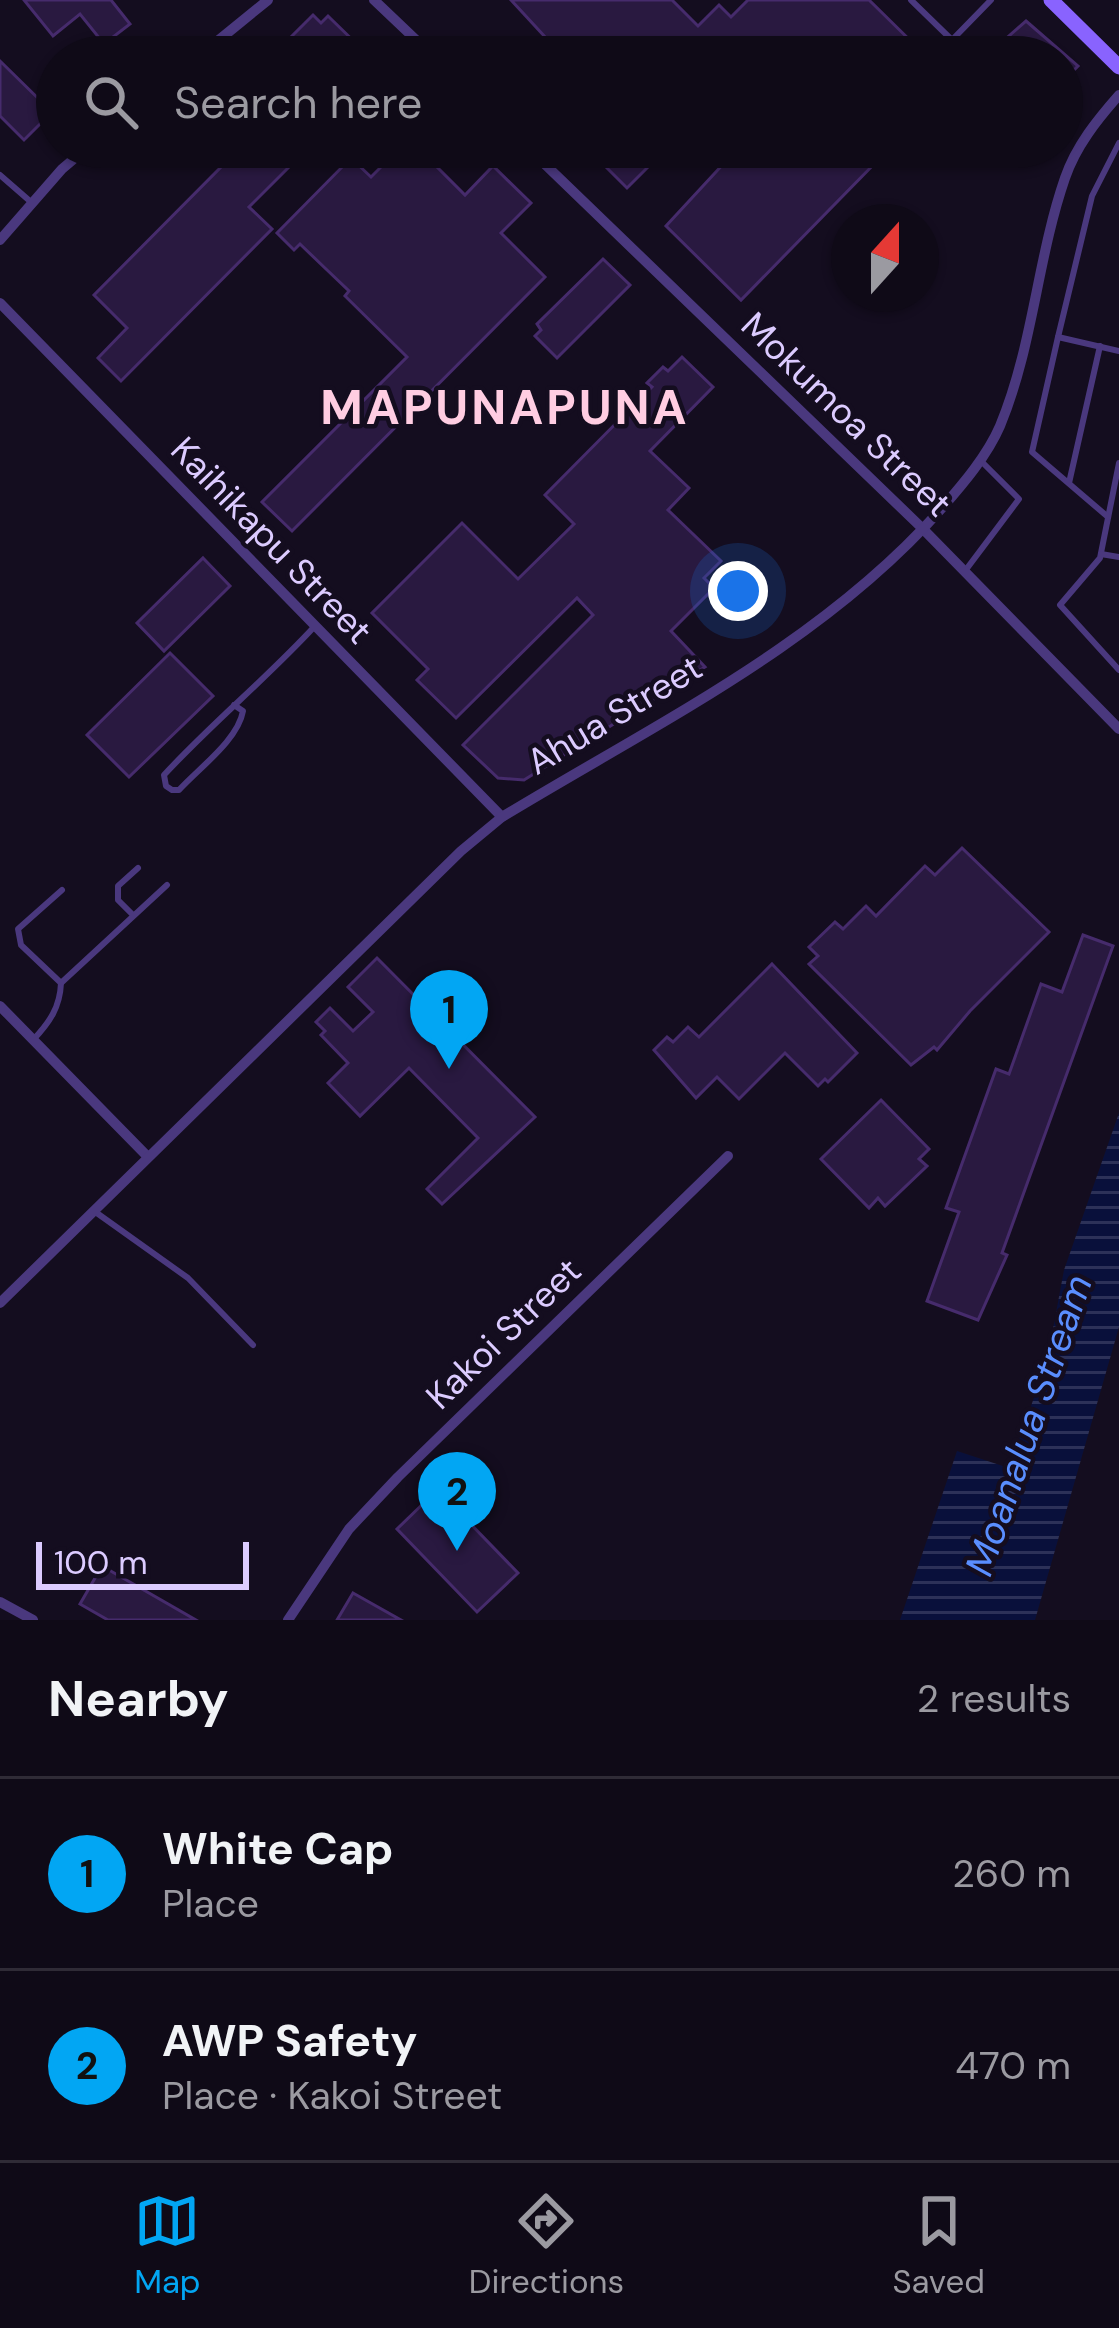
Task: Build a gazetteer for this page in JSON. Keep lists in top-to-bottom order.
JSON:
{
  "streets": {
    "street": [
      "Mokumoa Street",
      "Kaihikapu Street",
      "Ahua Street",
      "Kakoi Street"
    ]
  },
  "crossings": [
    ["Mokumoa Street", "Ahua Street"],
    ["Kaihikapu Street", "Ahua Street"]
  ],
  "districts": ["MAPUNAPUNA"],
  "water": ["Moanalua Stream"],
  "scale_bar": "100 m",
  "north": "top",
  "page": {
    "search": "Search here",
    "pins": ["1", "2"],
    "scale": "100 m",
    "heading": ["Nearby", "2 results"],
    "list": [
      {
        "mark": "1",
        "name": "White Cap",
        "note": "Place",
        "value": "260 m"
      },
      {
        "mark": "2",
        "name": "AWP Safety",
        "note": "Place · Kakoi Street",
        "value": "470 m"
      }
    ],
    "nav": ["Map", "Directions", "Saved"]
  }
}
